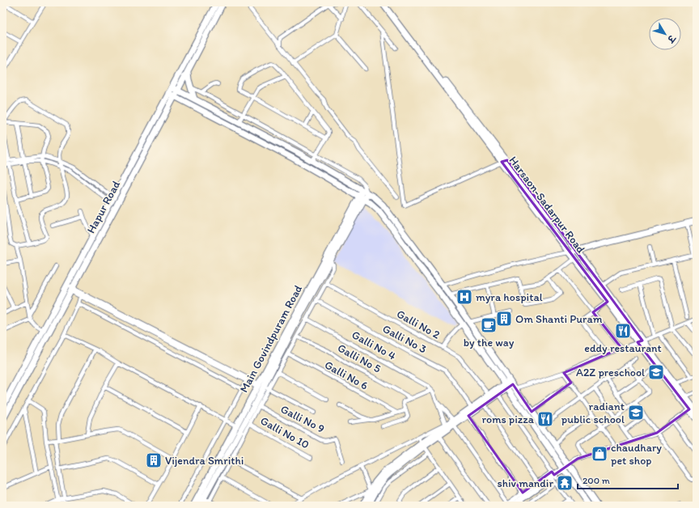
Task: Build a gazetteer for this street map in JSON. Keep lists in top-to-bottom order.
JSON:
{
  "streets": {
    "street": [
      "Harsaon-Sadarpur Road",
      "Hapur Road",
      "Galli No 2",
      "Main Govindpuram Road",
      "Galli No 3",
      "Galli No 4",
      "Galli No 5",
      "Galli No 6",
      "Galli No 9",
      "Galli No 10"
    ]
  },
  "places": {
    "hospital": ["myra hospital"],
    "building": ["Om Shanti Puram", "Vijendra Smrithi"],
    "cafe": ["by the way"],
    "restaurant": ["eddy restaurant", "roms pizza"],
    "school or university": ["A2Z preschool", "radiant public school"],
    "shop": ["chaudhary pet shop"],
    "temple": ["shiv mandir"]
  },
  "scale_bar": "200 m",
  "north": "bottom right"
}
